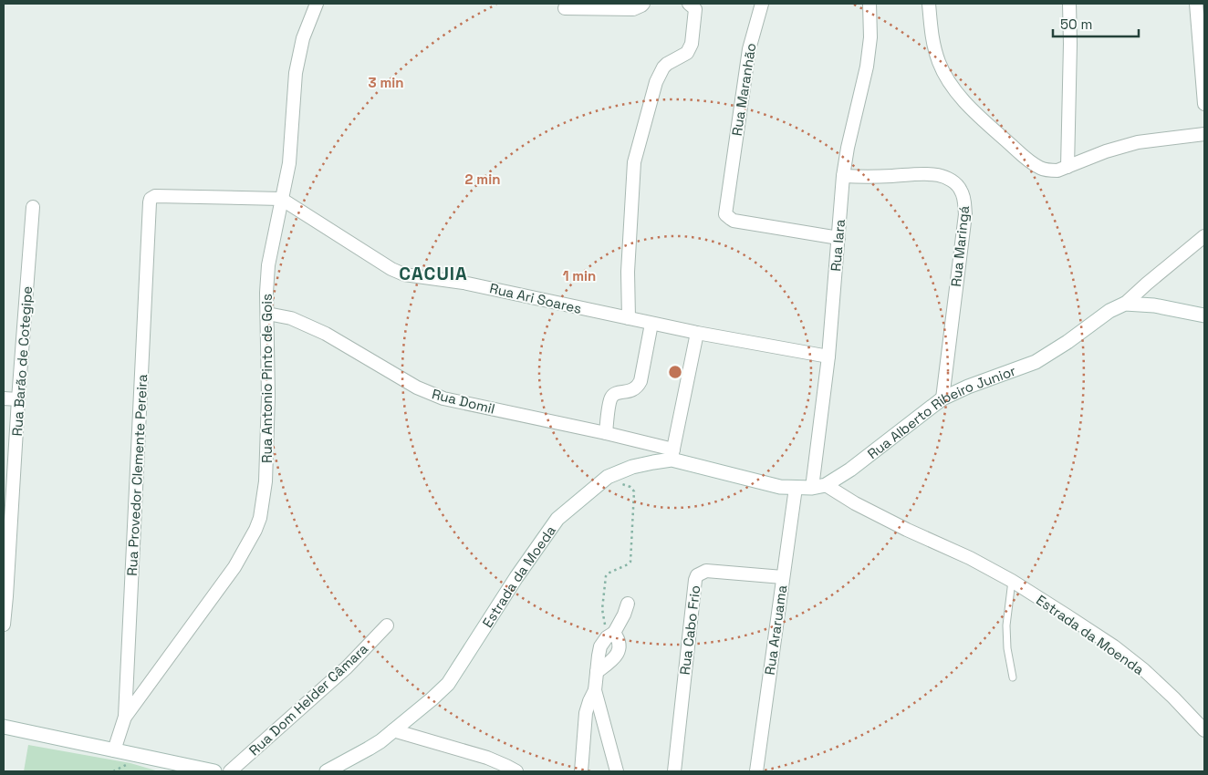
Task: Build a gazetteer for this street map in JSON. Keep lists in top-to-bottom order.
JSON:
{
  "streets": {
    "main road": ["Rua Alberto Ribeiro Junior", "Estrada da Moeda"],
    "street": [
      "Rua Maranhão",
      "Rua Iara",
      "Rua Maringá",
      "Rua Ari Soares",
      "Rua Barão de Cotegipe",
      "Rua Antonio Pinto de Gois",
      "Rua Domil",
      "Rua Provedor Clemente Pereira",
      "Rua Cabo Frio",
      "Rua Araruama",
      "Estrada da Moenda",
      "Rua Dom Helder Câmara"
    ]
  },
  "crossings": [
    ["Rua Maranhão", "Rua Iara"],
    ["Rua Iara", "Rua Maringá"],
    ["Rua Iara", "Rua Ari Soares"],
    ["Rua Iara", "Rua Alberto Ribeiro Junior"],
    ["Rua Maringá", "Rua Alberto Ribeiro Junior"],
    ["Rua Ari Soares", "Rua Antonio Pinto de Gois"],
    ["Rua Ari Soares", "Rua Provedor Clemente Pereira"],
    ["Rua Antonio Pinto de Gois", "Rua Domil"],
    ["Rua Antonio Pinto de Gois", "Rua Provedor Clemente Pereira"],
    ["Rua Domil", "Rua Alberto Ribeiro Junior"],
    ["Rua Domil", "Estrada da Moeda"],
    ["Rua Alberto Ribeiro Junior", "Estrada da Moeda"],
    ["Rua Alberto Ribeiro Junior", "Rua Araruama"],
    ["Rua Alberto Ribeiro Junior", "Estrada da Moenda"],
    ["Rua Cabo Frio", "Rua Araruama"]
  ],
  "districts": ["CACUIA"],
  "scale_bar": "50 m",
  "rings": ["3 min", "2 min", "1 min"]
}
